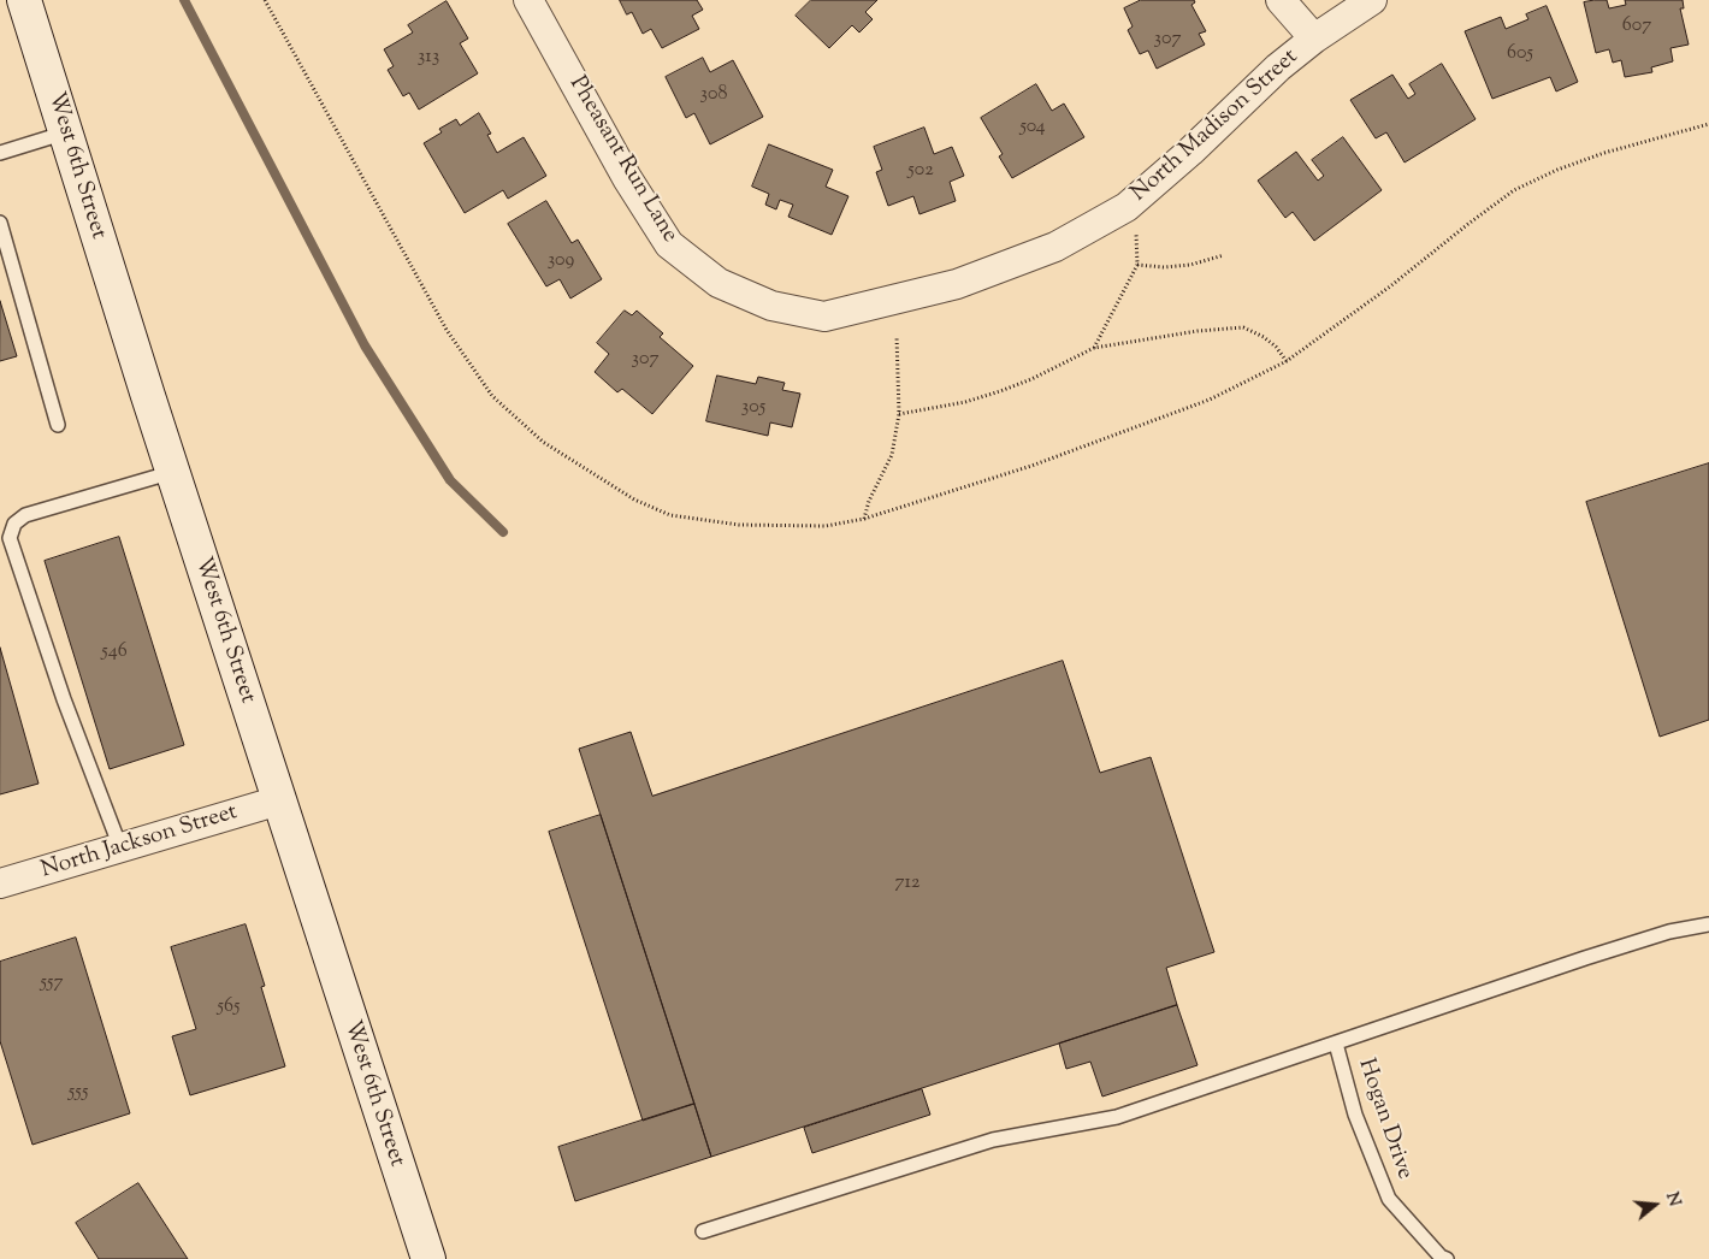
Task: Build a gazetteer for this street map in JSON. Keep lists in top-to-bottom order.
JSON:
{
  "streets": {
    "main road": ["West 6th Street"],
    "street": ["North Madison Street", "Pheasant Run Lane", "North Jackson Street"],
    "lane": ["Hogan Drive"]
  },
  "crossings": [
    ["North Madison Street", "Pheasant Run Lane"],
    ["West 6th Street", "North Jackson Street"]
  ],
  "house_numbers": [
    "607",
    "307",
    "605",
    "313",
    "308",
    "504",
    "502",
    "309",
    "307",
    "305",
    "546",
    "712",
    "557",
    "565",
    "555"
  ],
  "north": "right"
}
